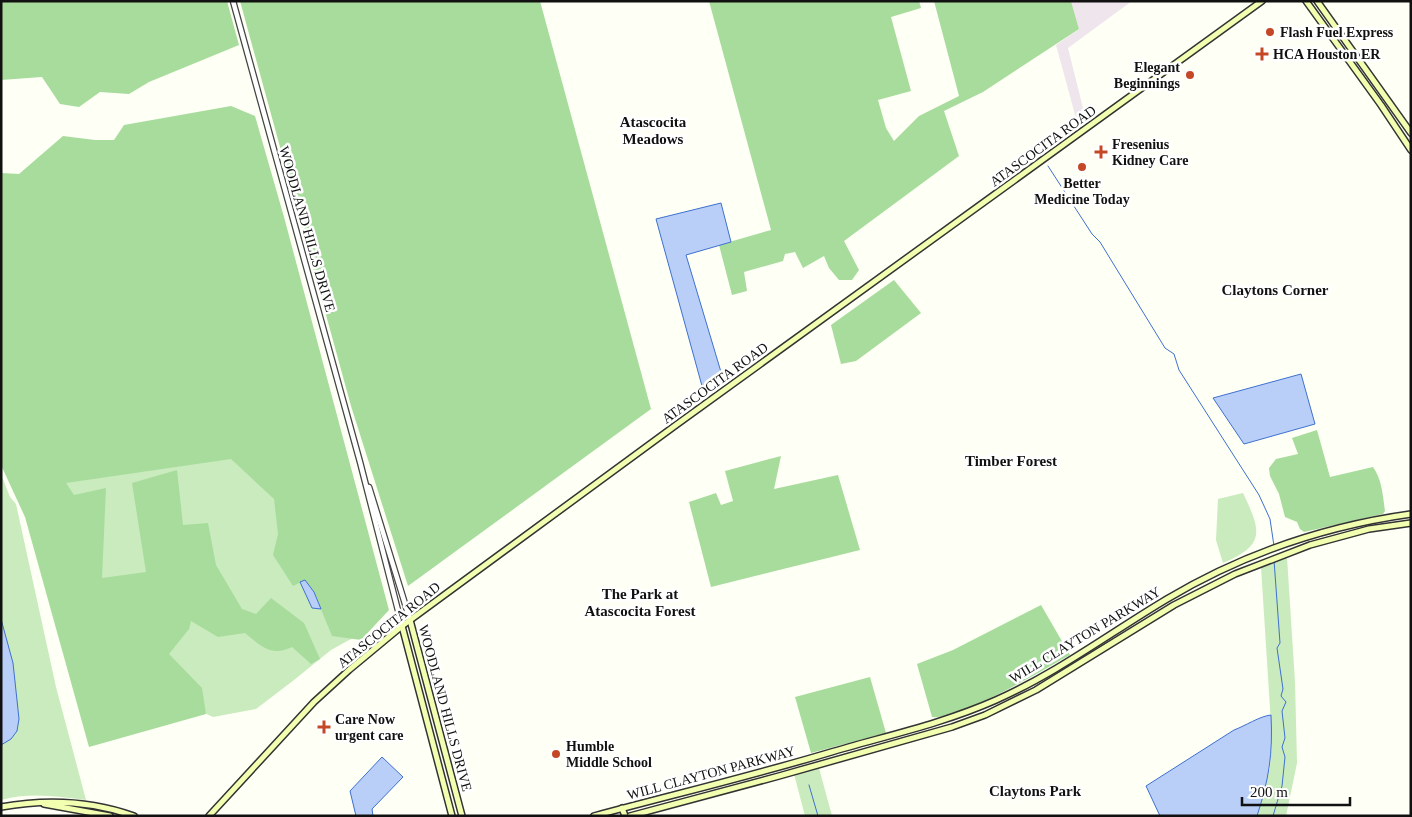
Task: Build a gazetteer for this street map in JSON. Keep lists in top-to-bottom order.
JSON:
{
  "streets": {
    "main road": ["ATASCOCITA ROAD", "WOODLAND HILLS DRIVE", "WILL CLAYTON PARKWAY"]
  },
  "crossings": [
    ["ATASCOCITA ROAD", "WOODLAND HILLS DRIVE"]
  ],
  "districts": [
    "Atascocita Meadows",
    "Claytons Corner",
    "Timber Forest",
    "The Park at Atascocita Forest",
    "Claytons Park"
  ],
  "places": {
    "other": [
      "Flash Fuel Express",
      "Elegant Beginnings",
      "Better Medicine Today",
      "Humble Middle School"
    ],
    "health": ["HCA Houston ER", "Fresenius Kidney Care", "Care Now urgent care"]
  },
  "scale_bar": "200 m"
}
